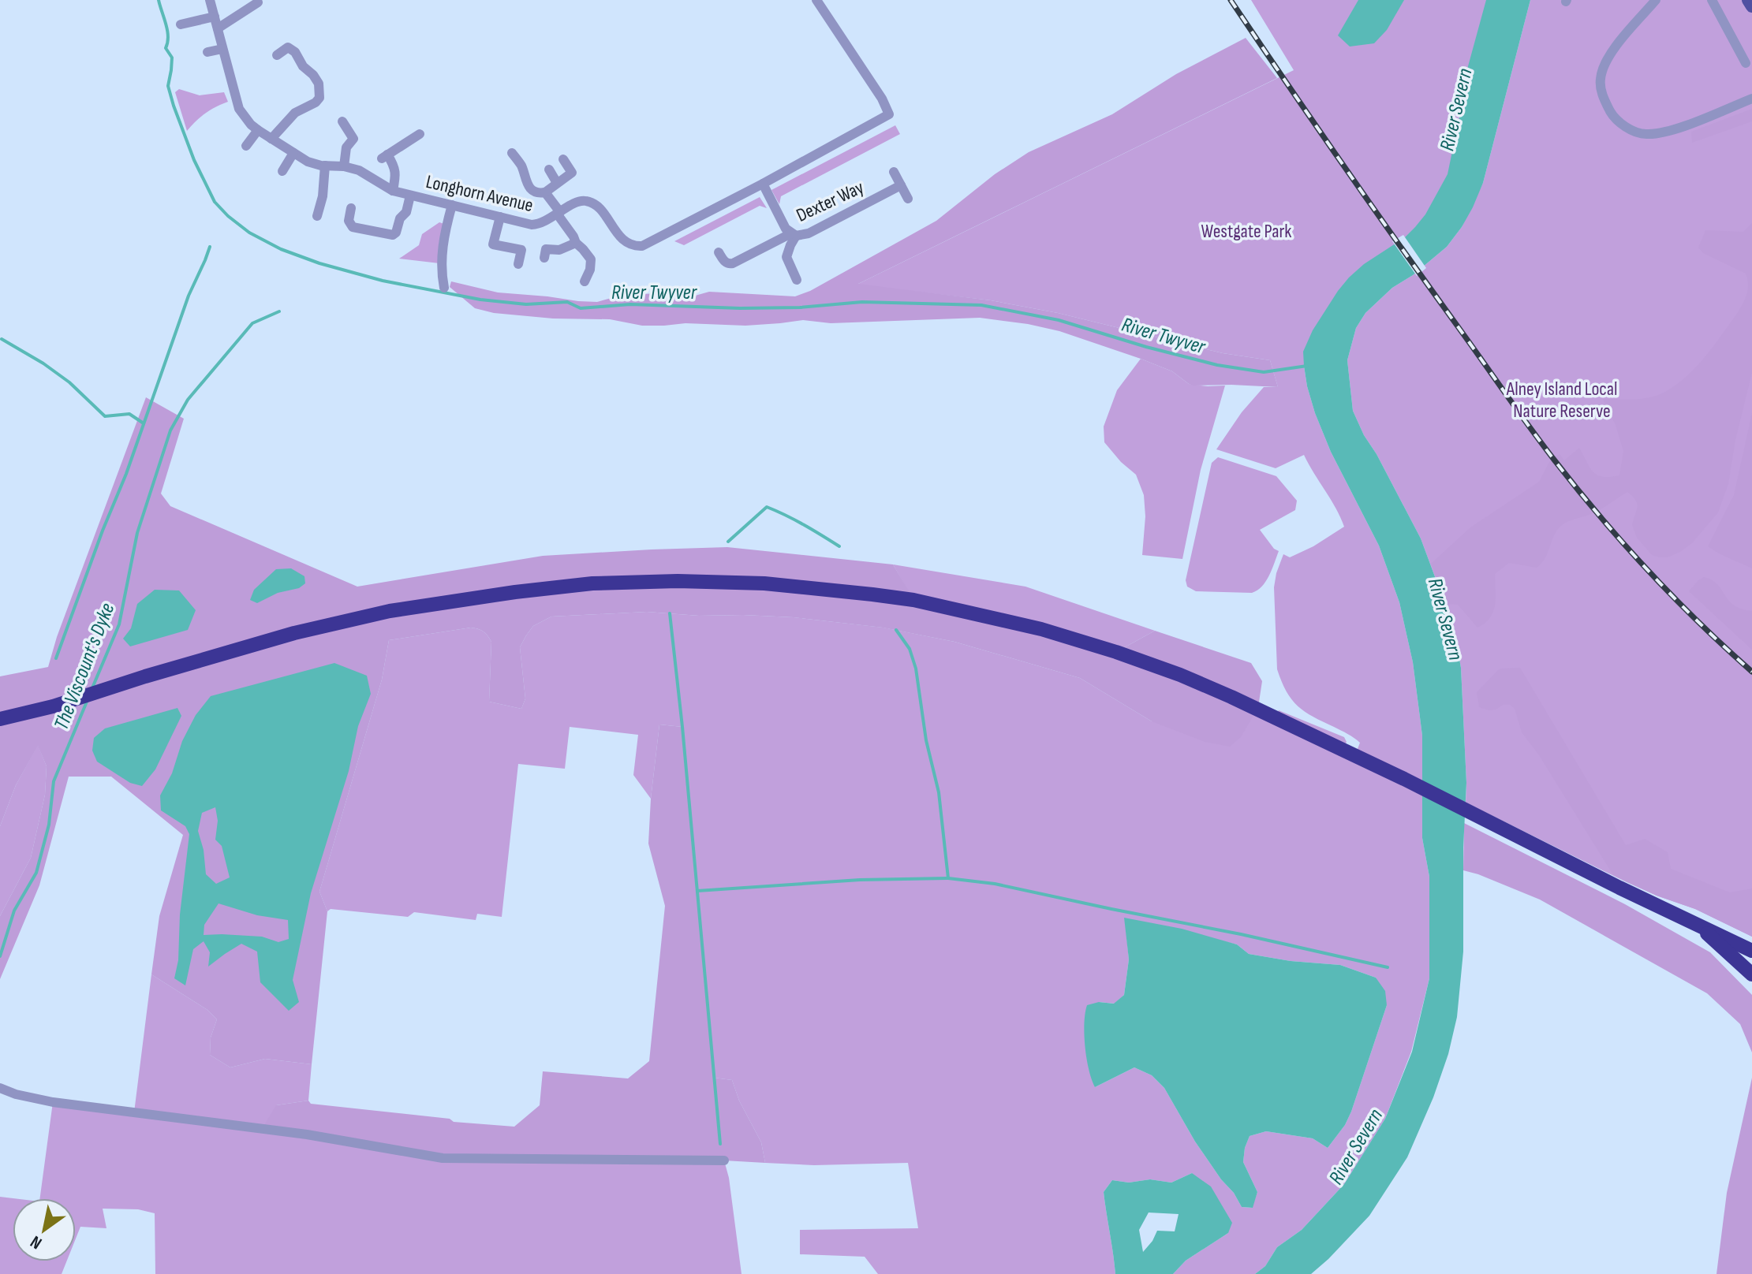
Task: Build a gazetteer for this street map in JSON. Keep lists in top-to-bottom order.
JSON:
{
  "streets": {
    "street": ["Longhorn Avenue", "Dexter Way"]
  },
  "crossings": [
    ["Longhorn Avenue", "Dexter Way"]
  ],
  "water": ["River Severn", "River Twyver", "The Viscount's Dyke"],
  "parks": ["Westgate Park", "Alney Island Local Nature Reserve"],
  "north": "bottom left"
}
